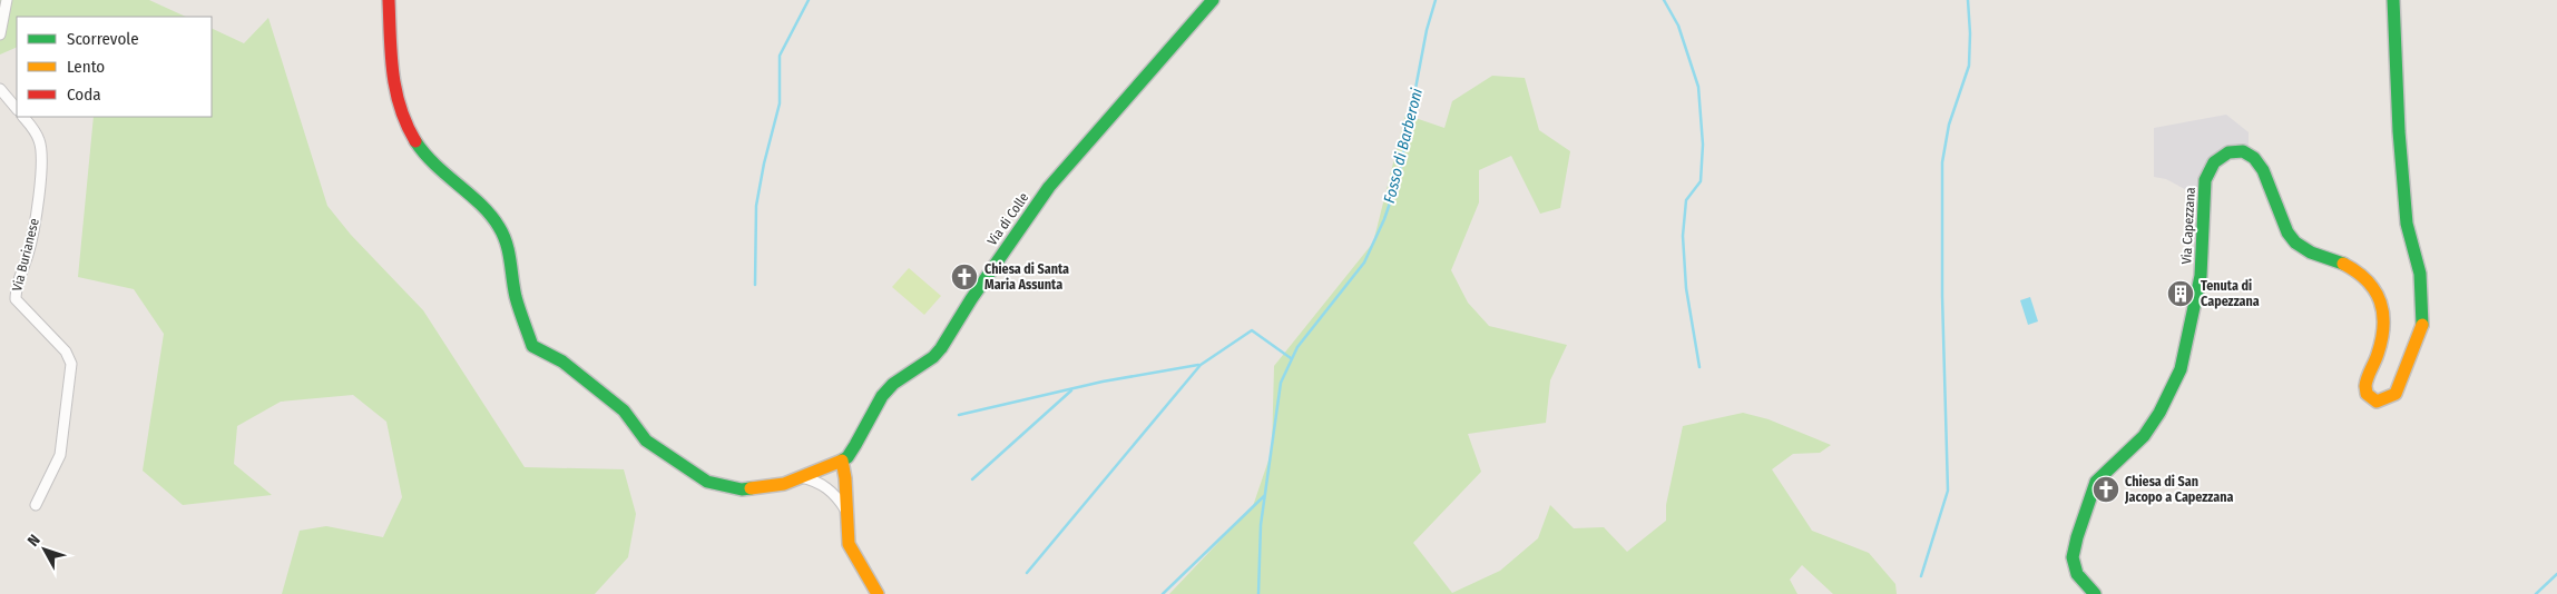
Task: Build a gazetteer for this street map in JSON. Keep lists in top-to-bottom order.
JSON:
{
  "streets": {
    "street": ["Via di Colle", "Via Capezzana", "Via Burianese"]
  },
  "water": ["Fosso di Barberoni"],
  "places": {
    "church": ["Chiesa di Santa Maria Assunta", "Chiesa di San Jacopo a Capezzana"],
    "building": ["Tenuta di Capezzana"]
  },
  "legend": ["Scorrevole", "Lento", "Coda"],
  "north": "top left"
}
